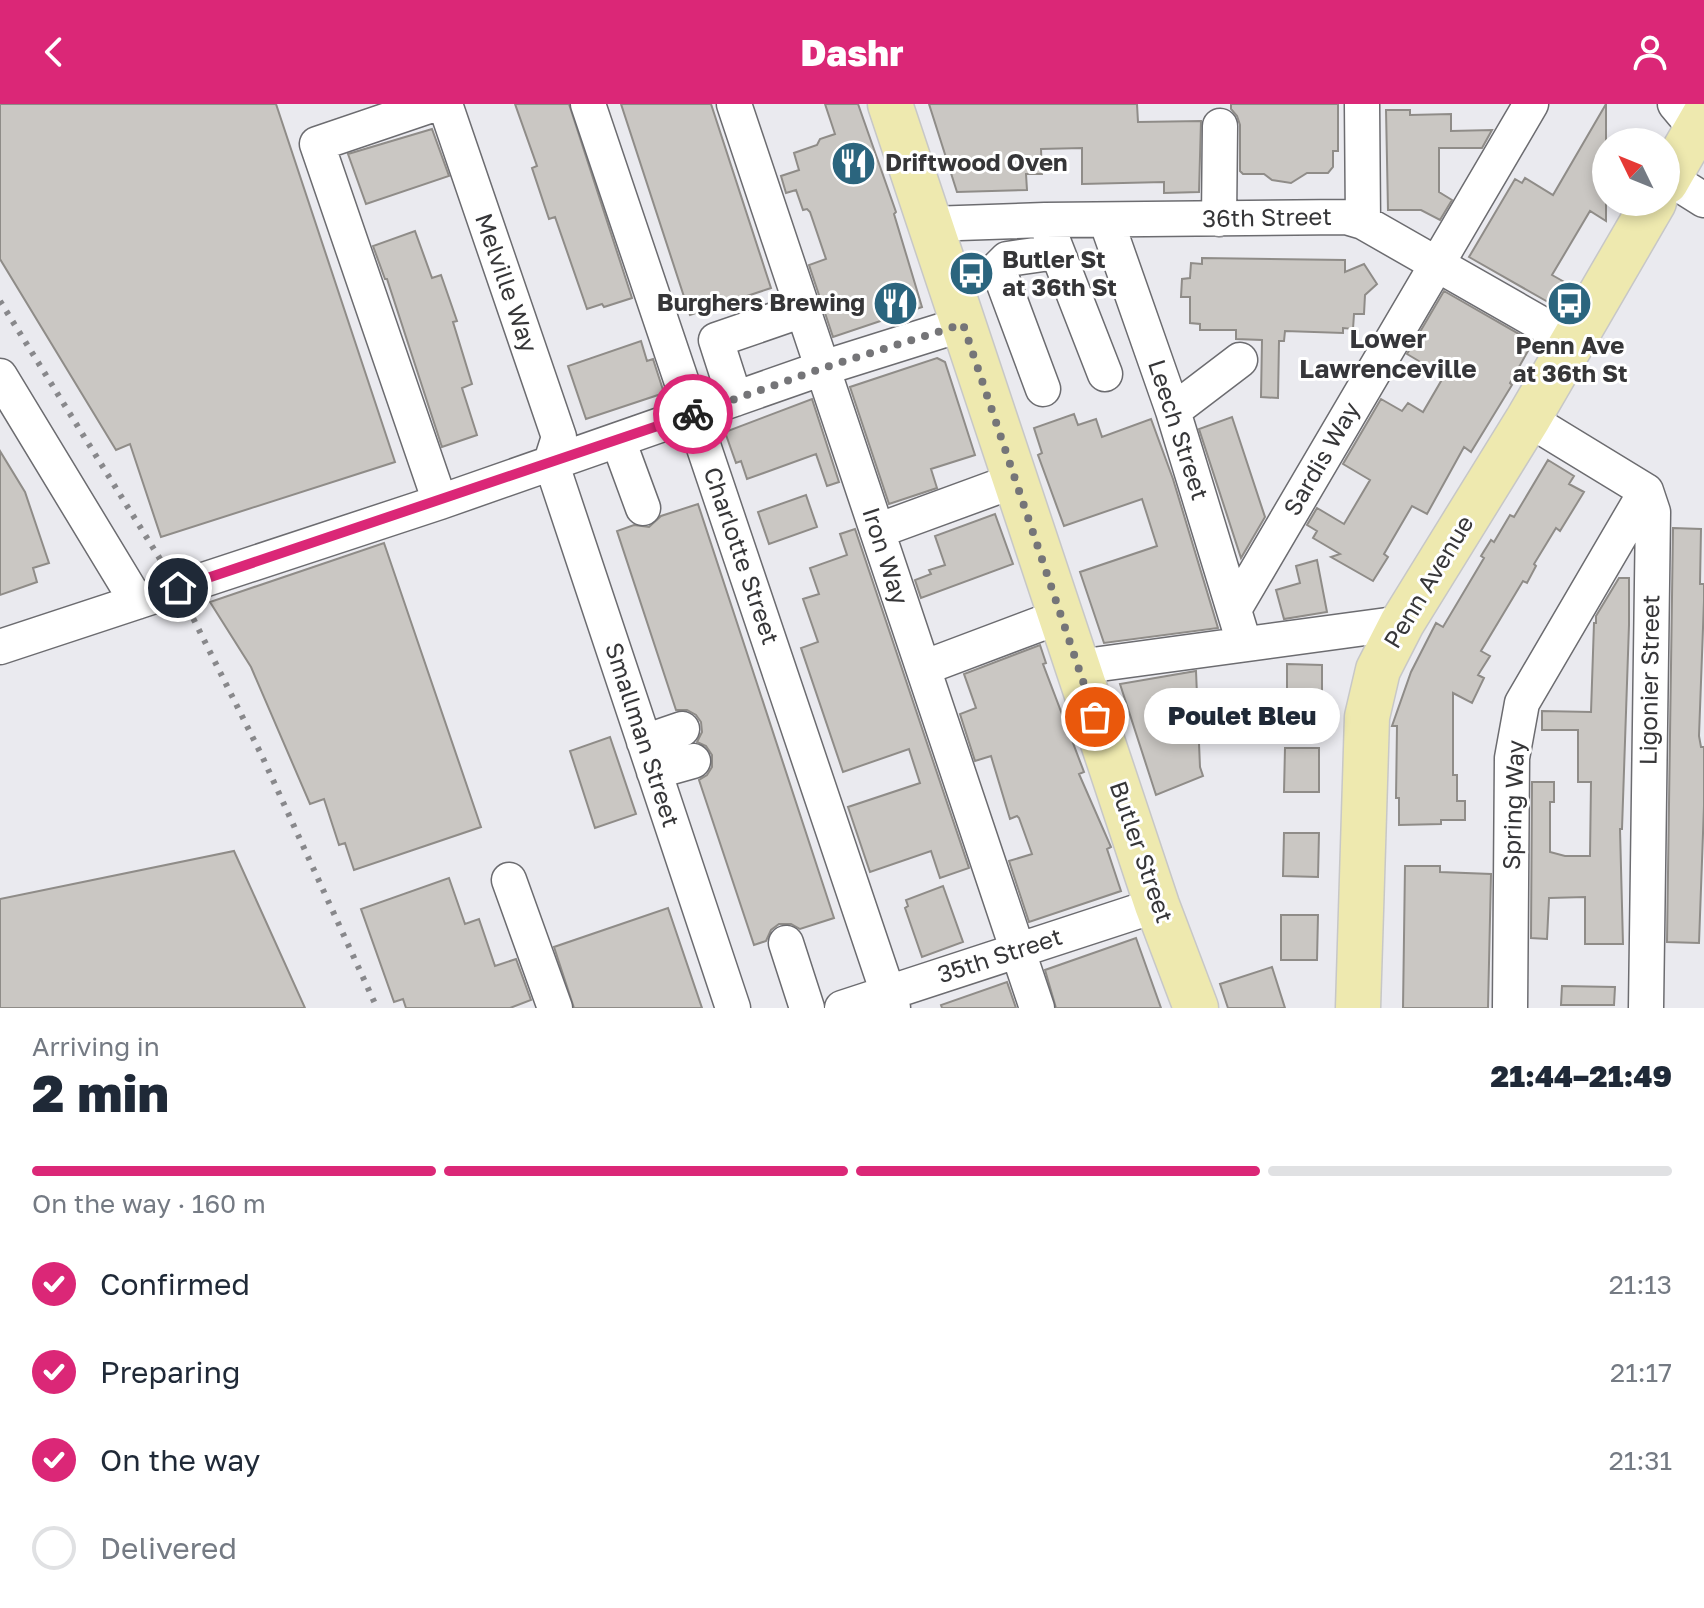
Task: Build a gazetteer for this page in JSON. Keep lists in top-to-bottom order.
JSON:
{
  "streets": {
    "main road": ["Penn Avenue", "Butler Street"],
    "street": [
      "36th Street",
      "Melville Way",
      "Leech Street",
      "Sardis Way",
      "Charlotte Street",
      "Iron Way",
      "Ligonier Street",
      "Smallman Street",
      "Spring Way",
      "35th Street"
    ]
  },
  "crossings": [
    ["36th Street", "Leech Street"],
    ["36th Street", "Sardis Way"],
    ["36th Street", "Penn Avenue"],
    ["36th Street", "Butler Street"],
    ["Melville Way", "Smallman Street"],
    ["Leech Street", "Sardis Way"],
    ["Charlotte Street", "35th Street"],
    ["Iron Way", "35th Street"],
    ["Ligonier Street", "Spring Way"],
    ["Butler Street", "35th Street"]
  ],
  "districts": ["Lower Lawrenceville"],
  "places": {
    "restaurant": ["Driftwood Oven", "Burghers Brewing"],
    "bus stop": ["Butler St at 36th St", "Penn Ave at 36th St"],
    "other": ["Poulet Bleu"]
  },
  "north": "top left",
  "page": {
    "header": "Dashr",
    "bubble": "Poulet Bleu",
    "heading": ["2 min", "Arriving in", "21:44–21:49"],
    "bar": "On the way · 160 m",
    "list": [
      ["Confirmed", "21:13"],
      ["Preparing", "21:17"],
      ["On the way", "21:31"],
      "Delivered"
    ]
  }
}
